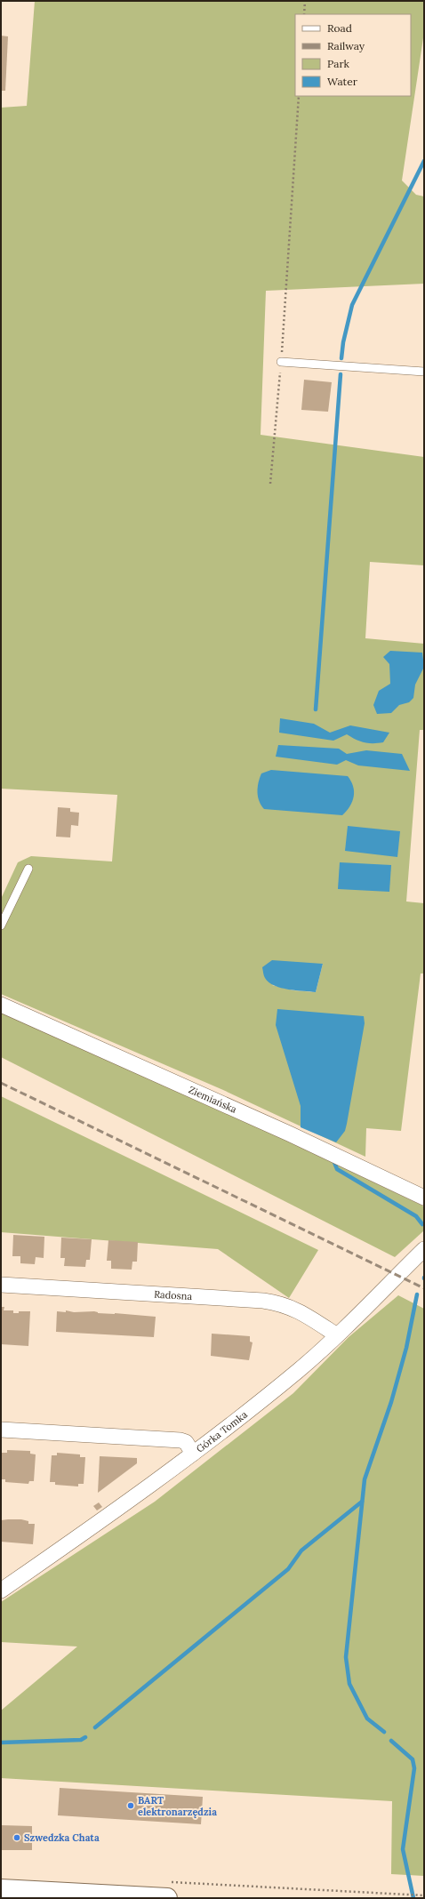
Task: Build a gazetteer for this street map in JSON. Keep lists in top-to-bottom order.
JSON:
{
  "streets": {
    "street": ["Ziemiańska", "Radosna", "Górka Tomka"]
  },
  "crossings": [
    ["Radosna", "Górka Tomka"]
  ],
  "places": ["BART elektronarzędzia", "Szwedzka Chata"],
  "legend": [
    "Road",
    "Railway",
    "Park",
    "Water"
  ]
}
